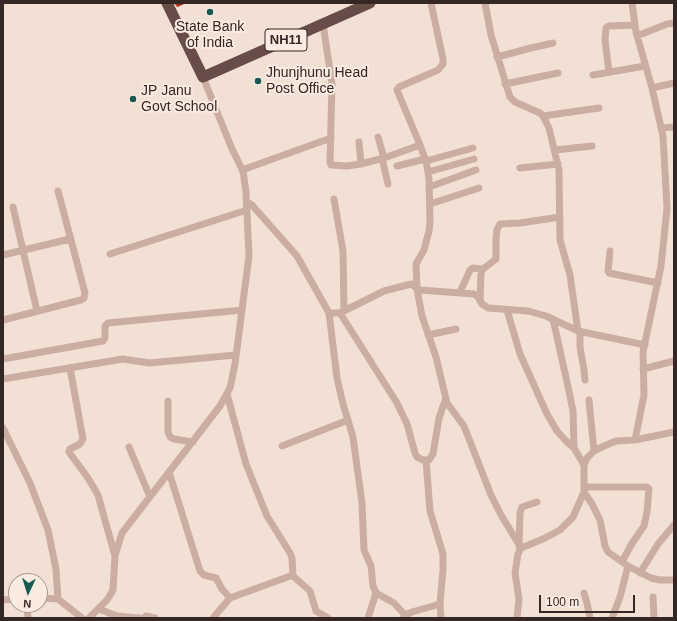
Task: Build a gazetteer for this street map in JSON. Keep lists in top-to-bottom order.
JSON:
{
  "streets": {
    "highway": ["NH11"]
  },
  "places": ["State Bank of India", "Jhunjhunu Head Post Office", "JP Janu Govt School"],
  "scale_bar": "100 m",
  "north": "bottom"
}
